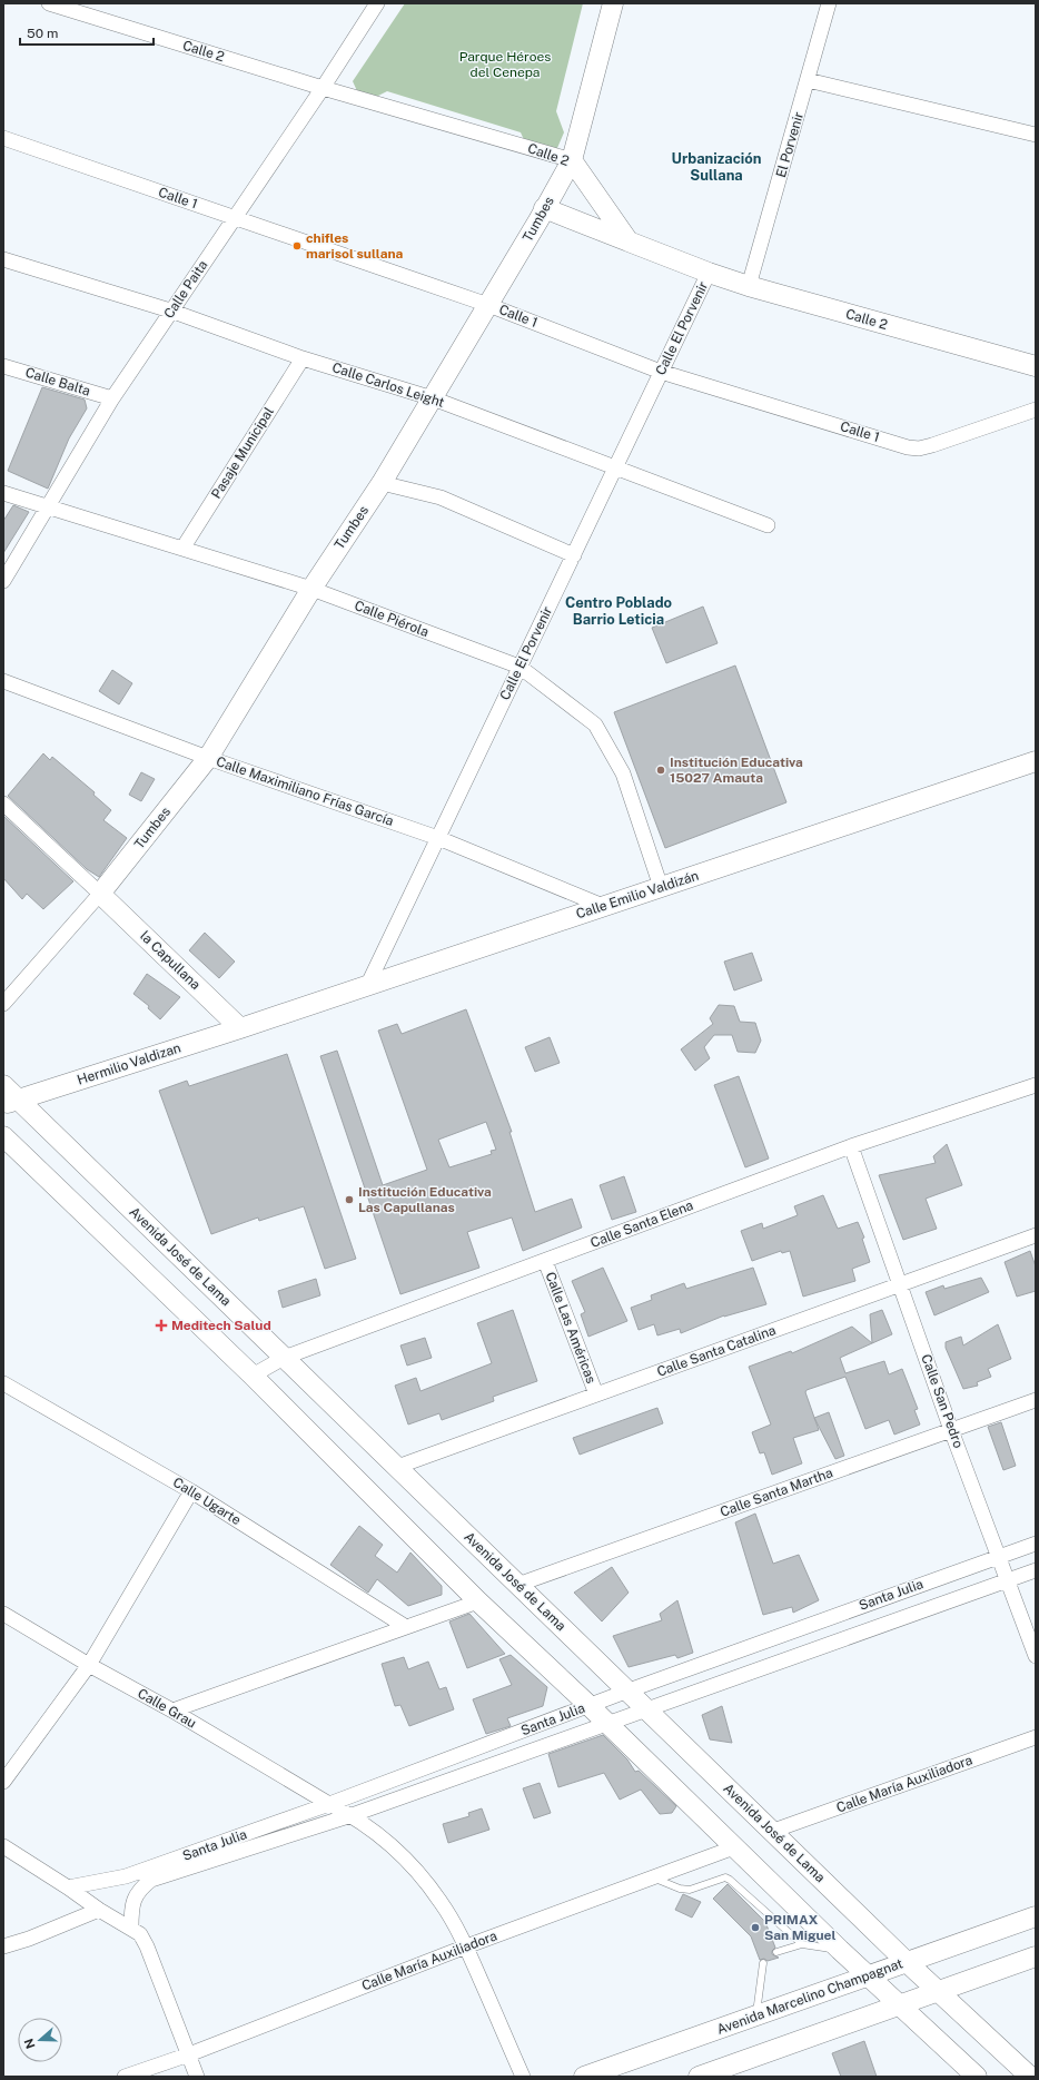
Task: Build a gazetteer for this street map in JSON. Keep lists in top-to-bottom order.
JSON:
{
  "streets": {
    "main road": [
      "Calle 2",
      "Tumbes",
      "Calle Emilio Valdizán",
      "la Capullana",
      "Hermilio Valdizan",
      "Avenida José de Lama",
      "Avenida Marcelino Champagnat"
    ],
    "street": [
      "El Porvenir",
      "Calle 1",
      "Calle Paita",
      "Calle El Porvenir",
      "Calle Balta",
      "Calle Carlos Leight",
      "Pasaje Municipal",
      "Calle Piérola",
      "Calle Maximiliano Frías García",
      "Calle Santa Elena",
      "Calle Las Américas",
      "Calle Santa Catalina",
      "Calle San Pedro",
      "Calle Santa Martha",
      "Calle Ugarte",
      "Santa Julia",
      "Calle Grau",
      "Calle María Auxiliadora"
    ]
  },
  "crossings": [
    ["Calle 2", "El Porvenir"],
    ["Calle 2", "Tumbes"],
    ["Calle 2", "Calle Paita"],
    ["Calle 2", "Calle El Porvenir"],
    ["Calle 1", "Tumbes"],
    ["Calle 1", "Calle Paita"],
    ["Calle 1", "Calle El Porvenir"],
    ["Tumbes", "Calle Carlos Leight"],
    ["Tumbes", "Calle Piérola"],
    ["Tumbes", "Calle Maximiliano Frías García"],
    ["Tumbes", "la Capullana"],
    ["Calle Paita", "Calle Balta"],
    ["Calle Paita", "Calle Carlos Leight"],
    ["Calle Paita", "Calle Piérola"],
    ["Calle El Porvenir", "Calle Carlos Leight"],
    ["Calle El Porvenir", "Calle Piérola"],
    ["Calle El Porvenir", "Calle Maximiliano Frías García"],
    ["Calle El Porvenir", "Calle Emilio Valdizán"],
    ["Calle Carlos Leight", "Pasaje Municipal"],
    ["Pasaje Municipal", "Calle Piérola"],
    ["Calle Piérola", "Calle Emilio Valdizán"],
    ["Calle Maximiliano Frías García", "Calle Emilio Valdizán"],
    ["Calle Emilio Valdizán", "la Capullana"],
    ["Calle Emilio Valdizán", "Hermilio Valdizan"],
    ["la Capullana", "Hermilio Valdizan"],
    ["Hermilio Valdizan", "Avenida José de Lama"],
    ["Calle Santa Elena", "Avenida José de Lama"],
    ["Calle Santa Elena", "Calle Las Américas"],
    ["Calle Santa Elena", "Calle San Pedro"],
    ["Avenida José de Lama", "Calle Santa Catalina"],
    ["Avenida José de Lama", "Calle Santa Martha"],
    ["Avenida José de Lama", "Santa Julia"],
    ["Avenida José de Lama", "Calle María Auxiliadora"],
    ["Avenida José de Lama", "Avenida Marcelino Champagnat"],
    ["Calle Las Américas", "Calle Santa Catalina"],
    ["Calle Santa Catalina", "Calle San Pedro"],
    ["Calle San Pedro", "Calle Santa Martha"],
    ["Calle San Pedro", "Santa Julia"],
    ["Santa Julia", "Calle Grau"],
    ["Calle Grau", "Calle María Auxiliadora"]
  ],
  "districts": ["Urbanización Sullana", "Centro Poblado Barrio Leticia"],
  "parks": ["Parque Héroes del Cenepa"],
  "places": {
    "other": [
      "chifles marisol sullana",
      "Institución Educativa 15027 Amauta",
      "Institución Educativa Las Capullanas",
      "PRIMAX San Miguel"
    ],
    "health": ["Meditech Salud"]
  },
  "scale_bar": "50 m",
  "north": "left"
}
